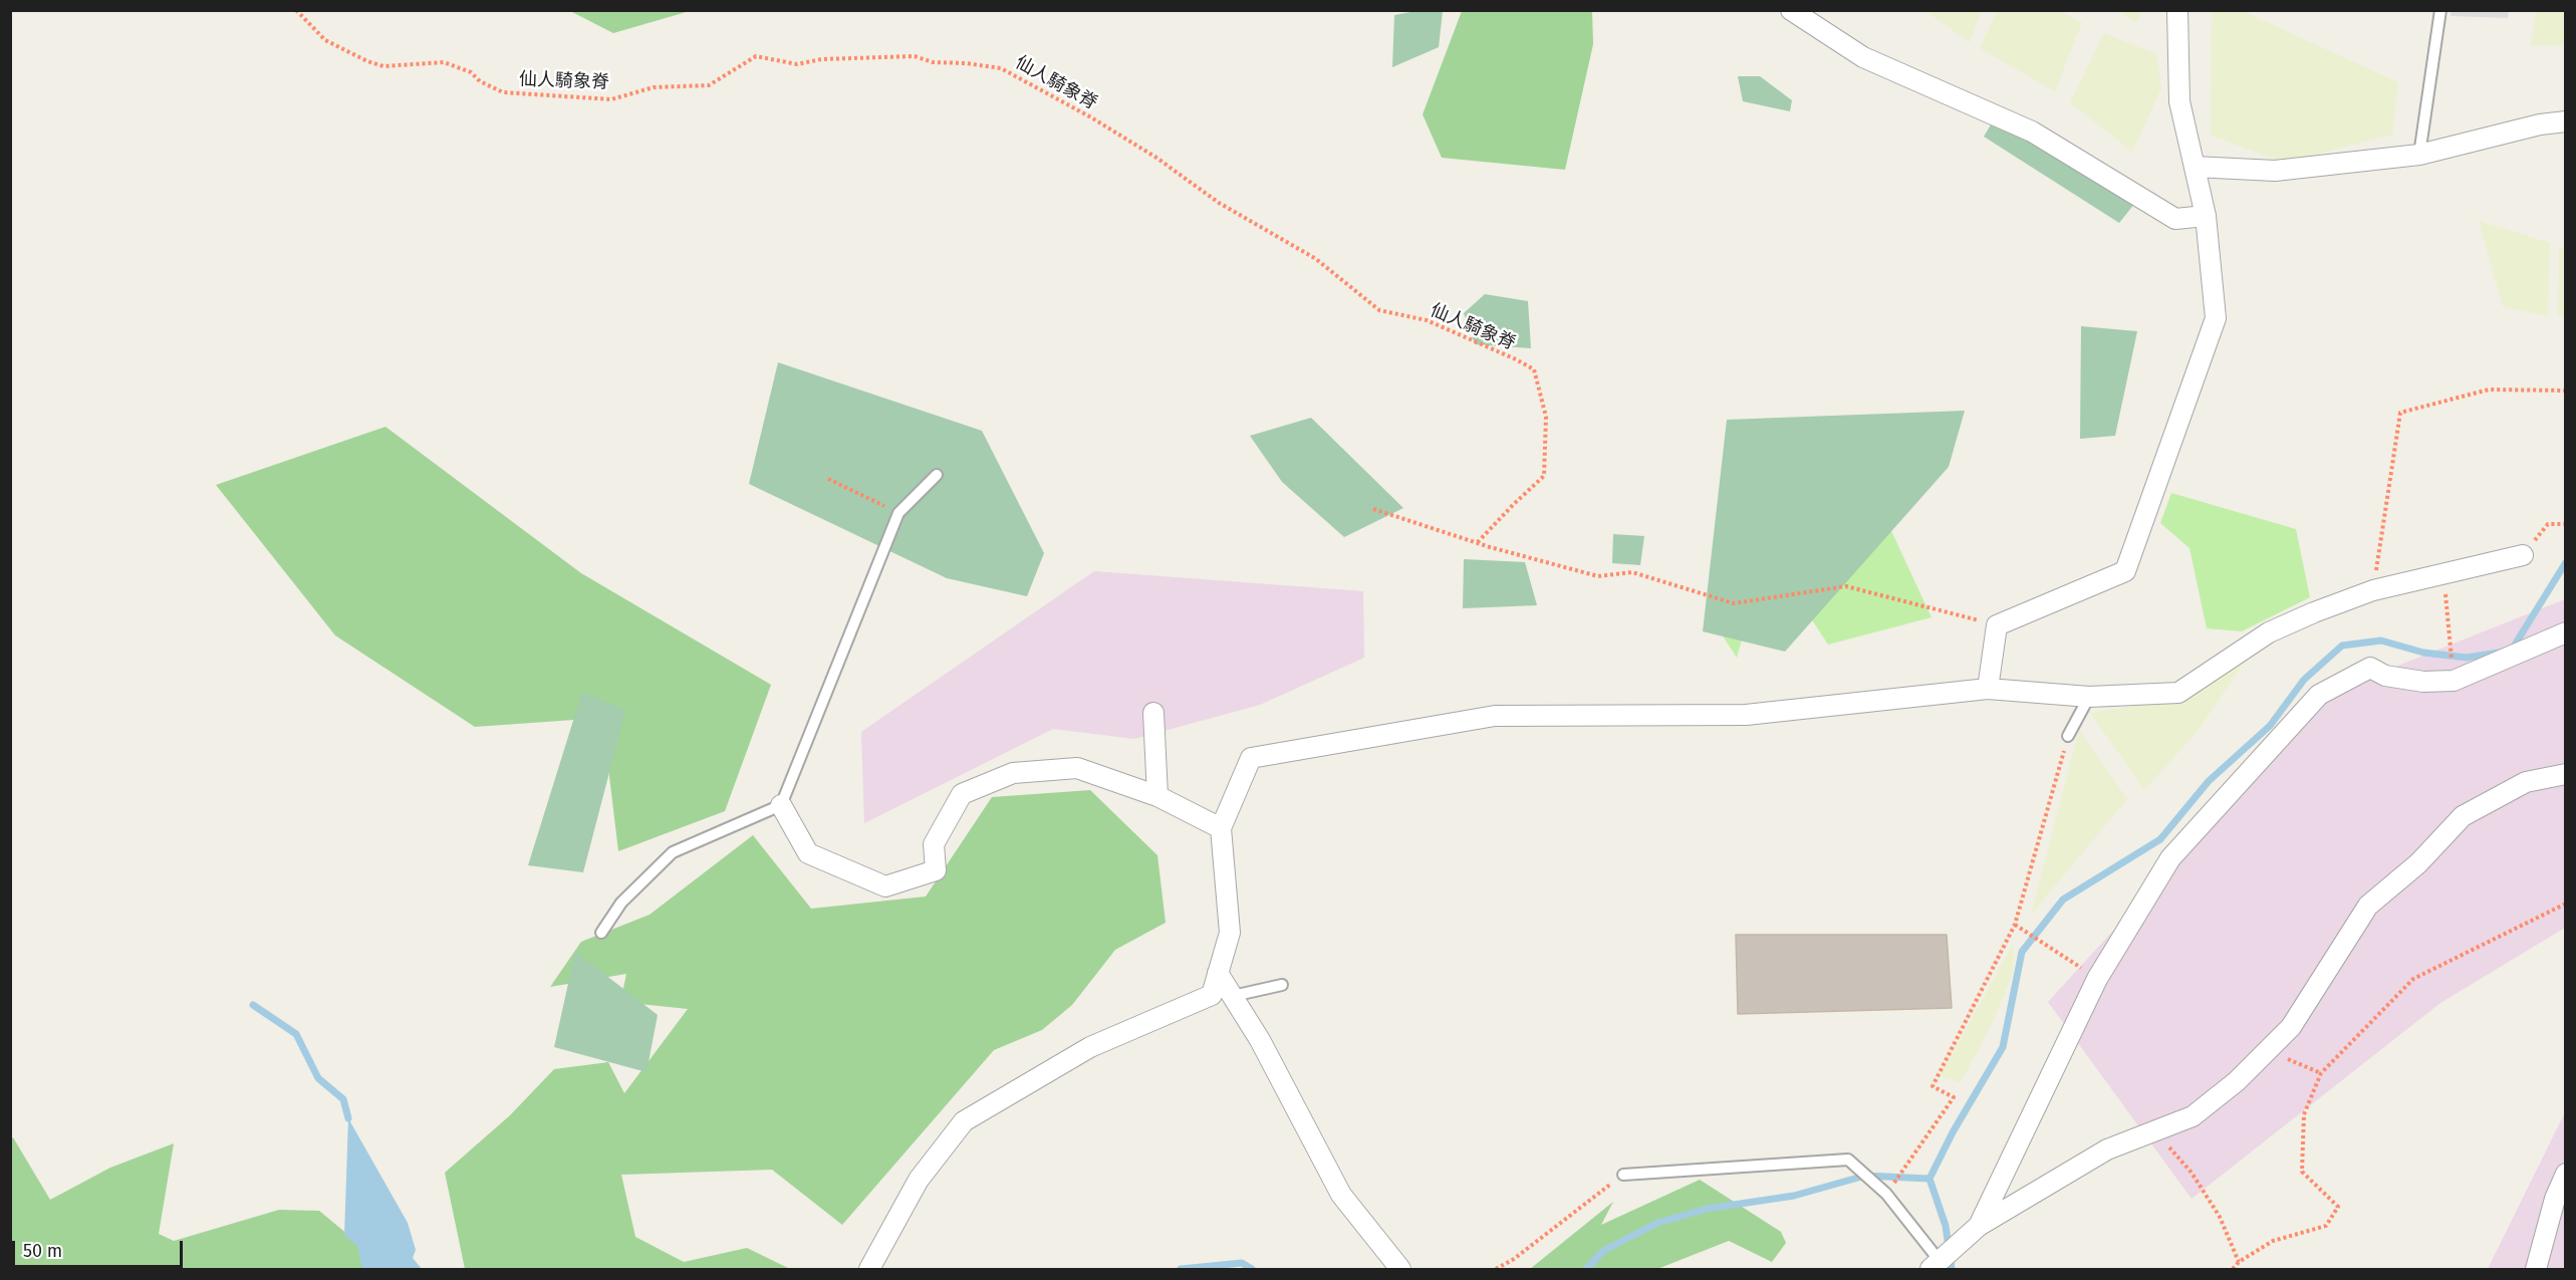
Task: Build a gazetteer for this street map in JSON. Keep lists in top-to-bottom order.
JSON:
{
  "streets": {
    "path": ["仙人騎象脊"]
  },
  "scale_bar": "50 m"
}
